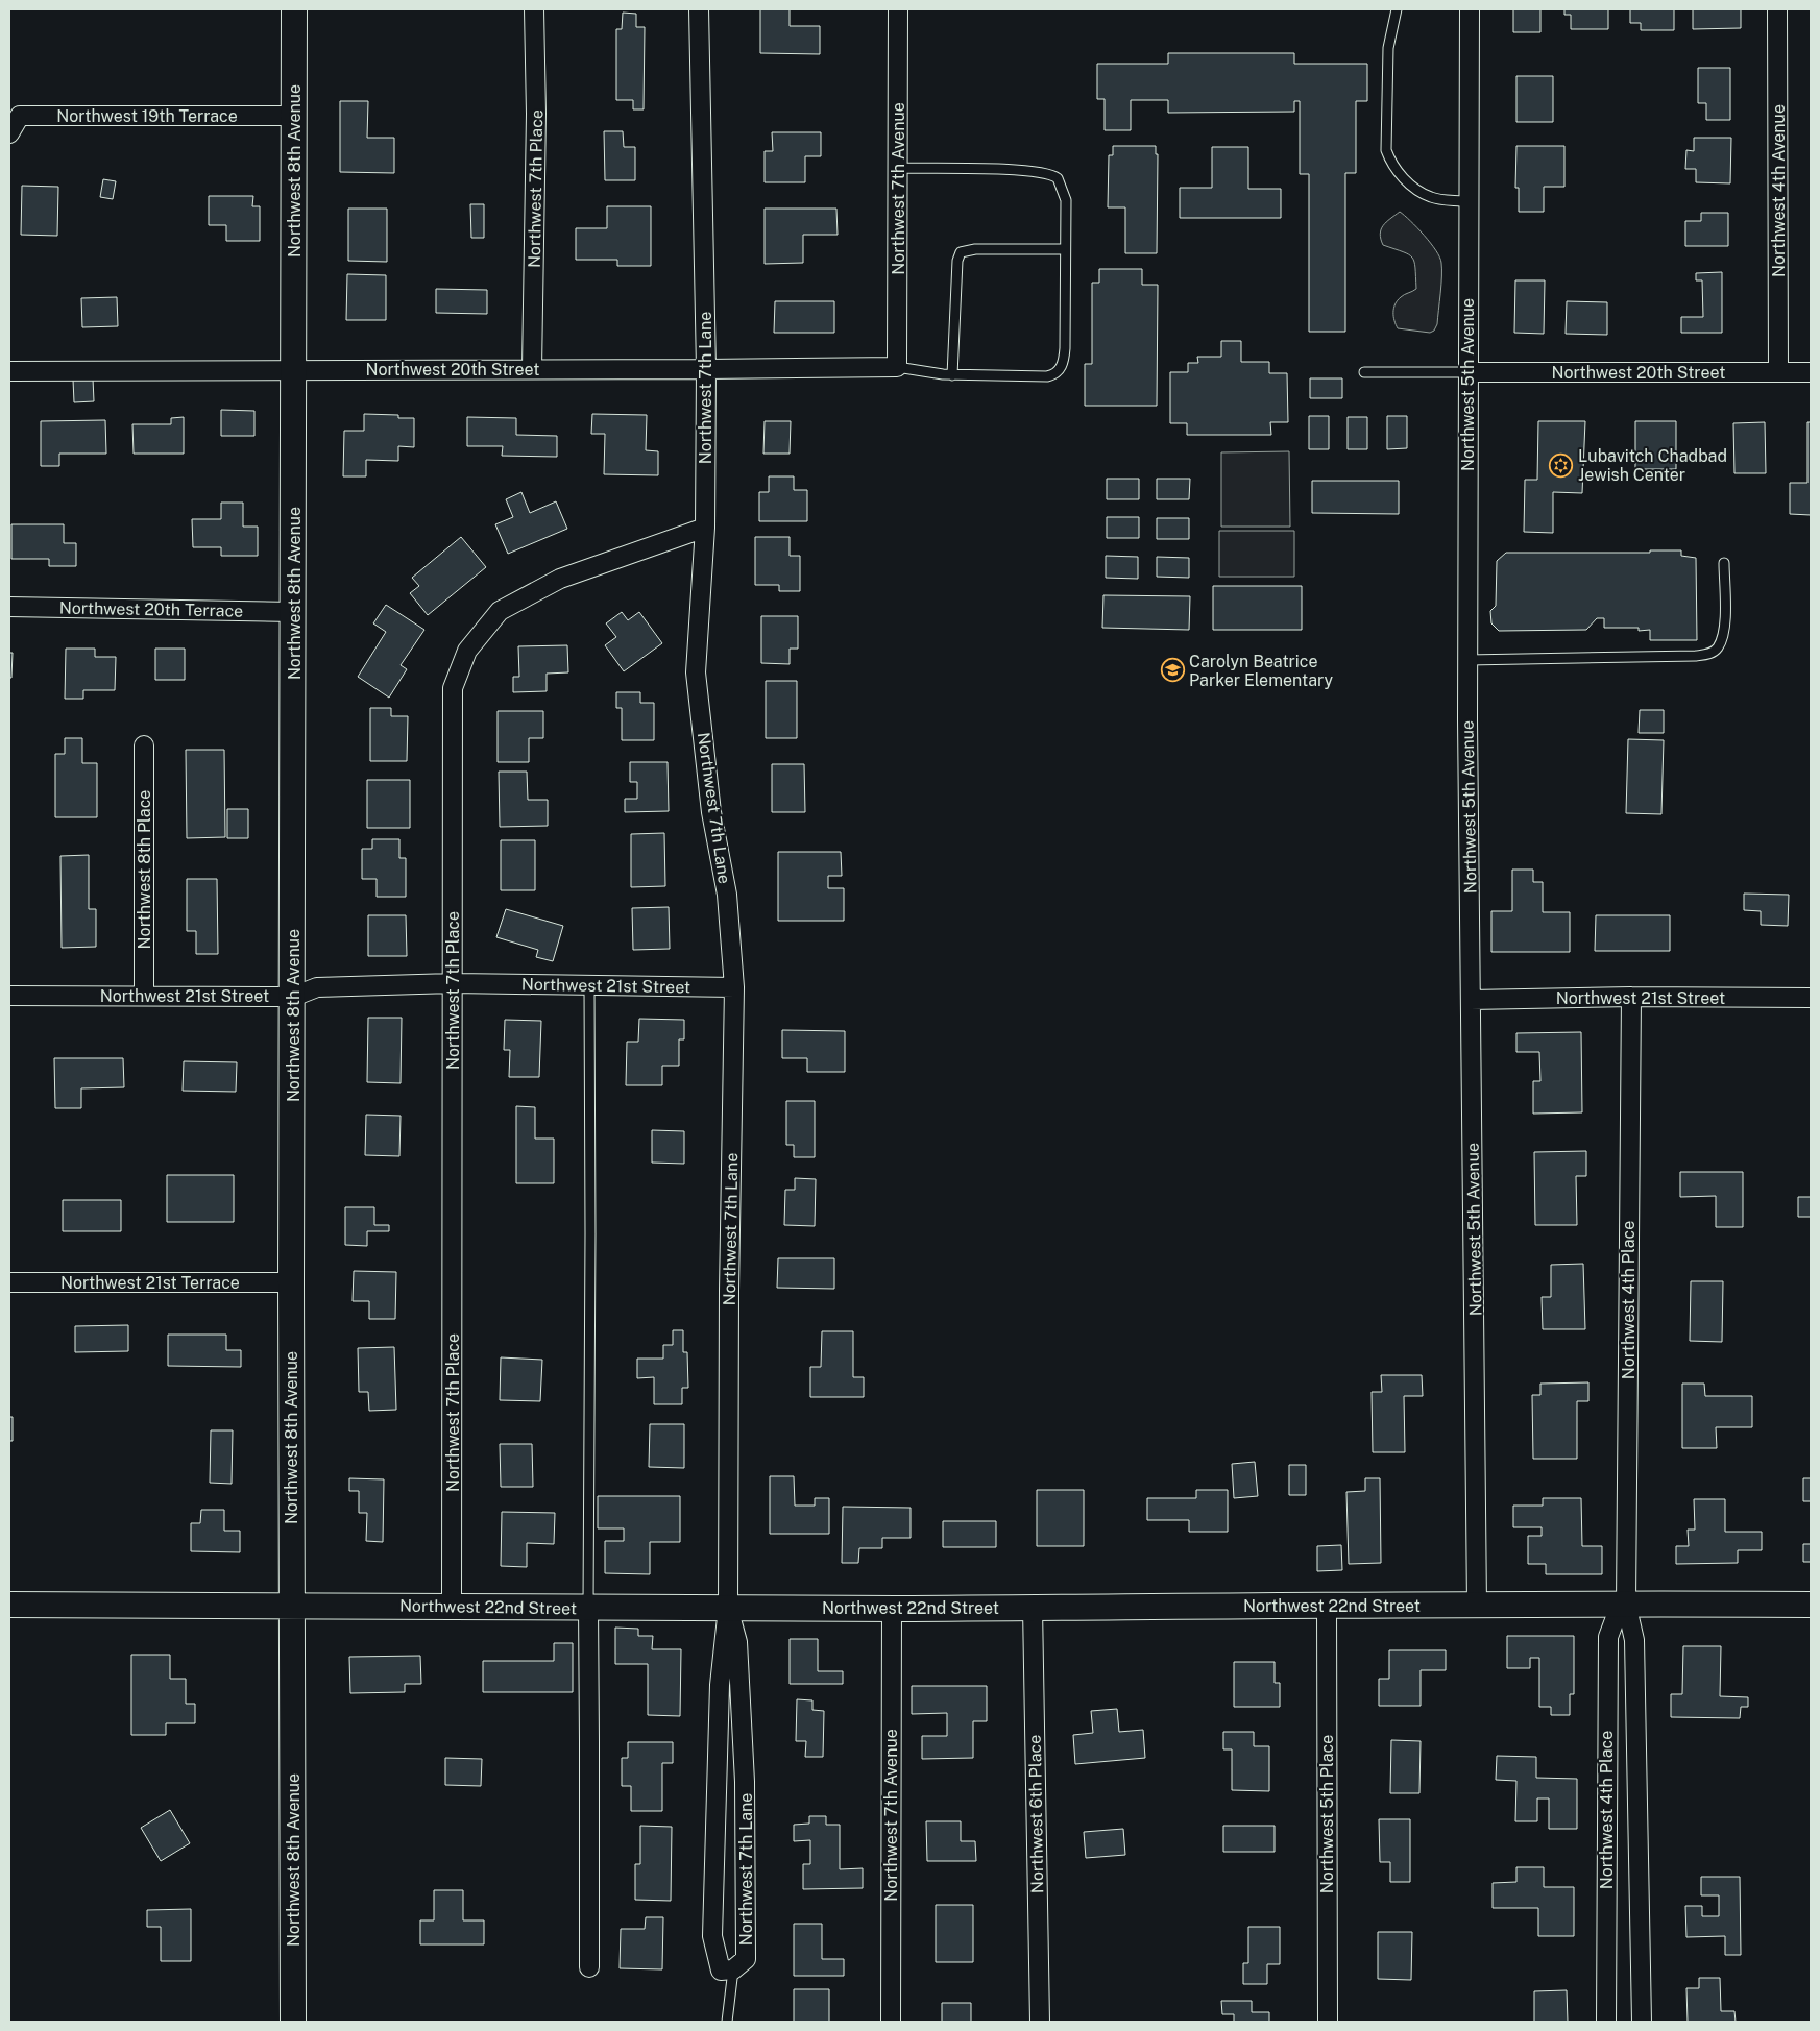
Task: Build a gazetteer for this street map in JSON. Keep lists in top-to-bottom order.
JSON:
{
  "streets": {
    "street": [
      "Northwest 19th Terrace",
      "Northwest 8th Avenue",
      "Northwest 7th Place",
      "Northwest 7th Avenue",
      "Northwest 4th Avenue",
      "Northwest 20th Street",
      "Northwest 5th Avenue",
      "Northwest 7th Lane",
      "Northwest 20th Terrace",
      "Northwest 8th Place",
      "Northwest 21st Street",
      "Northwest 21st Terrace",
      "Northwest 4th Place",
      "Northwest 22nd Street",
      "Northwest 6th Place",
      "Northwest 5th Place"
    ]
  },
  "crossings": [
    ["Northwest 19th Terrace", "Northwest 8th Avenue"],
    ["Northwest 8th Avenue", "Northwest 20th Street"],
    ["Northwest 8th Avenue", "Northwest 20th Terrace"],
    ["Northwest 8th Avenue", "Northwest 21st Street"],
    ["Northwest 8th Avenue", "Northwest 21st Terrace"],
    ["Northwest 8th Avenue", "Northwest 22nd Street"],
    ["Northwest 7th Place", "Northwest 20th Street"],
    ["Northwest 7th Place", "Northwest 7th Lane"],
    ["Northwest 7th Place", "Northwest 21st Street"],
    ["Northwest 7th Place", "Northwest 22nd Street"],
    ["Northwest 7th Avenue", "Northwest 20th Street"],
    ["Northwest 7th Avenue", "Northwest 22nd Street"],
    ["Northwest 4th Avenue", "Northwest 20th Street"],
    ["Northwest 20th Street", "Northwest 5th Avenue"],
    ["Northwest 20th Street", "Northwest 7th Lane"],
    ["Northwest 5th Avenue", "Northwest 21st Street"],
    ["Northwest 5th Avenue", "Northwest 22nd Street"],
    ["Northwest 7th Lane", "Northwest 21st Street"],
    ["Northwest 7th Lane", "Northwest 22nd Street"],
    ["Northwest 8th Place", "Northwest 21st Street"],
    ["Northwest 21st Street", "Northwest 4th Place"],
    ["Northwest 4th Place", "Northwest 22nd Street"],
    ["Northwest 22nd Street", "Northwest 6th Place"],
    ["Northwest 22nd Street", "Northwest 5th Place"]
  ],
  "places": {
    "synagogue": ["Lubavitch Chadbad Jewish Center"],
    "school or university": ["Carolyn Beatrice Parker Elementary"]
  }
}
